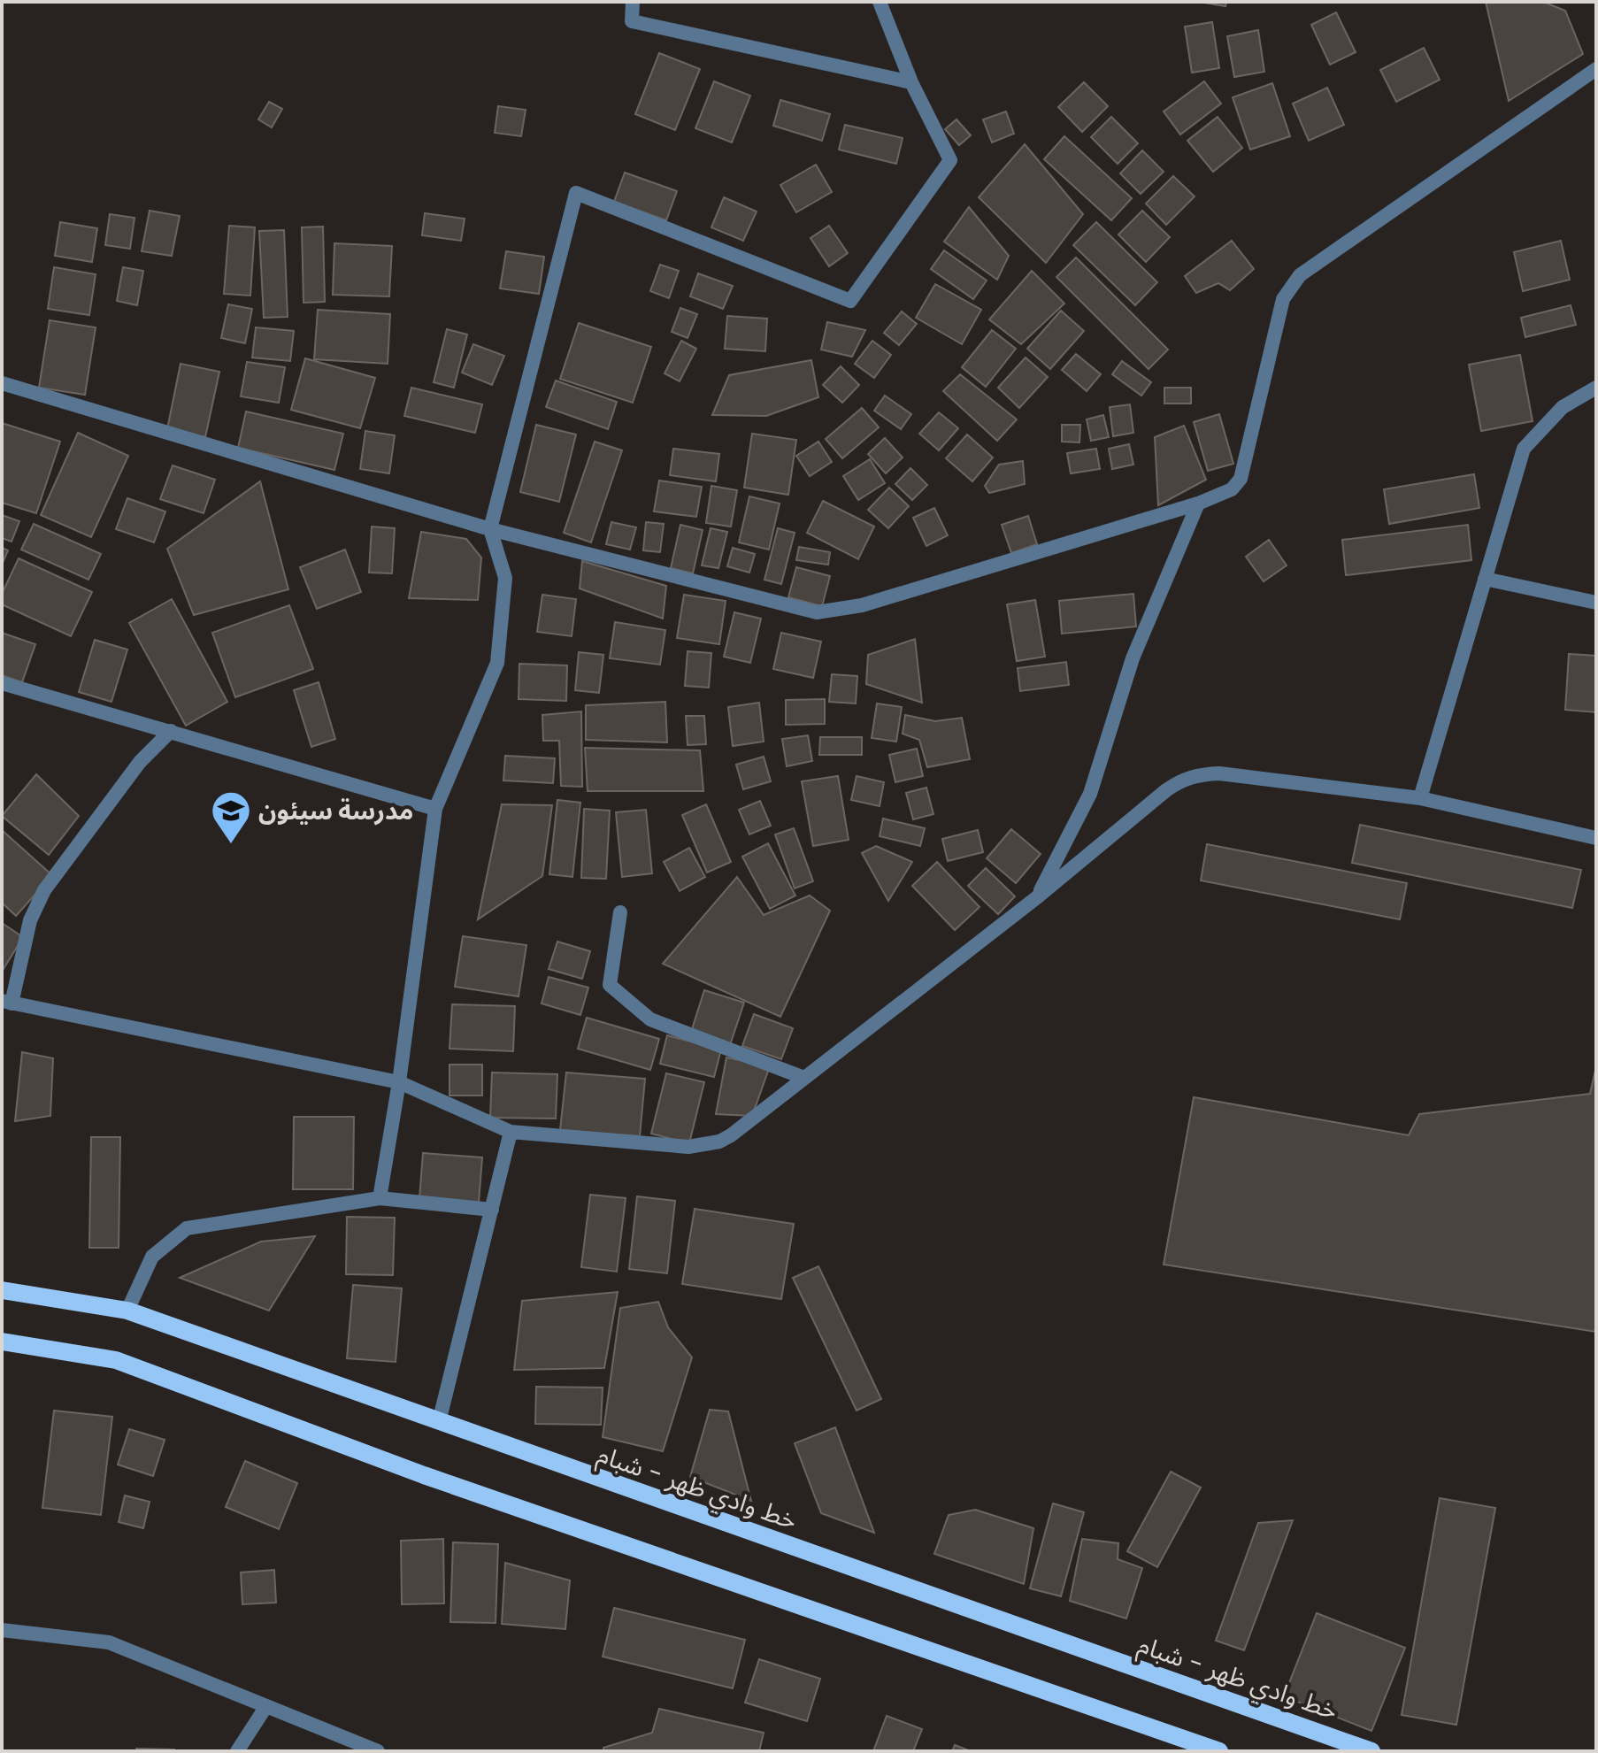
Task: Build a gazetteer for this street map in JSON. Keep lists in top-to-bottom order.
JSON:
{
  "streets": {
    "main road": ["خط وادي ظهر - شبام"]
  },
  "places": {
    "school or university": ["مدرسة سيئون"]
  }
}
